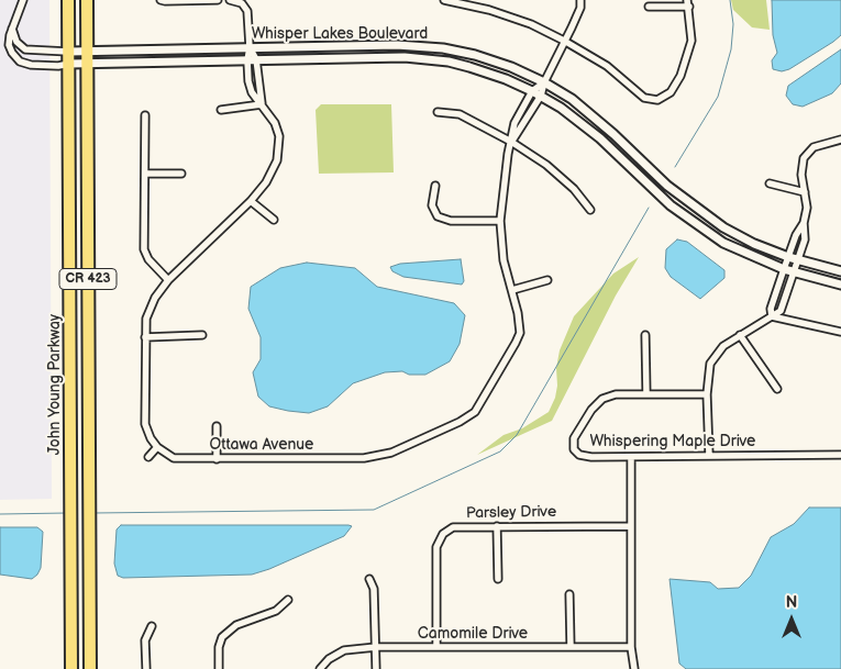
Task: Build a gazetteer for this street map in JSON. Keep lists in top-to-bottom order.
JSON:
{
  "streets": {
    "highway": ["CR 423", "John Young Parkway"],
    "street": [
      "Whisper Lakes Boulevard",
      "Whispering Maple Drive",
      "Ottawa Avenue",
      "Parsley Drive",
      "Camomile Drive"
    ]
  },
  "crossings": [
    ["Whisper Lakes Boulevard", "CR 423"],
    ["Whisper Lakes Boulevard", "John Young Parkway"],
    ["Whisper Lakes Boulevard", "Ottawa Avenue"],
    ["Parsley Drive", "Camomile Drive"]
  ],
  "north": "top"
}
